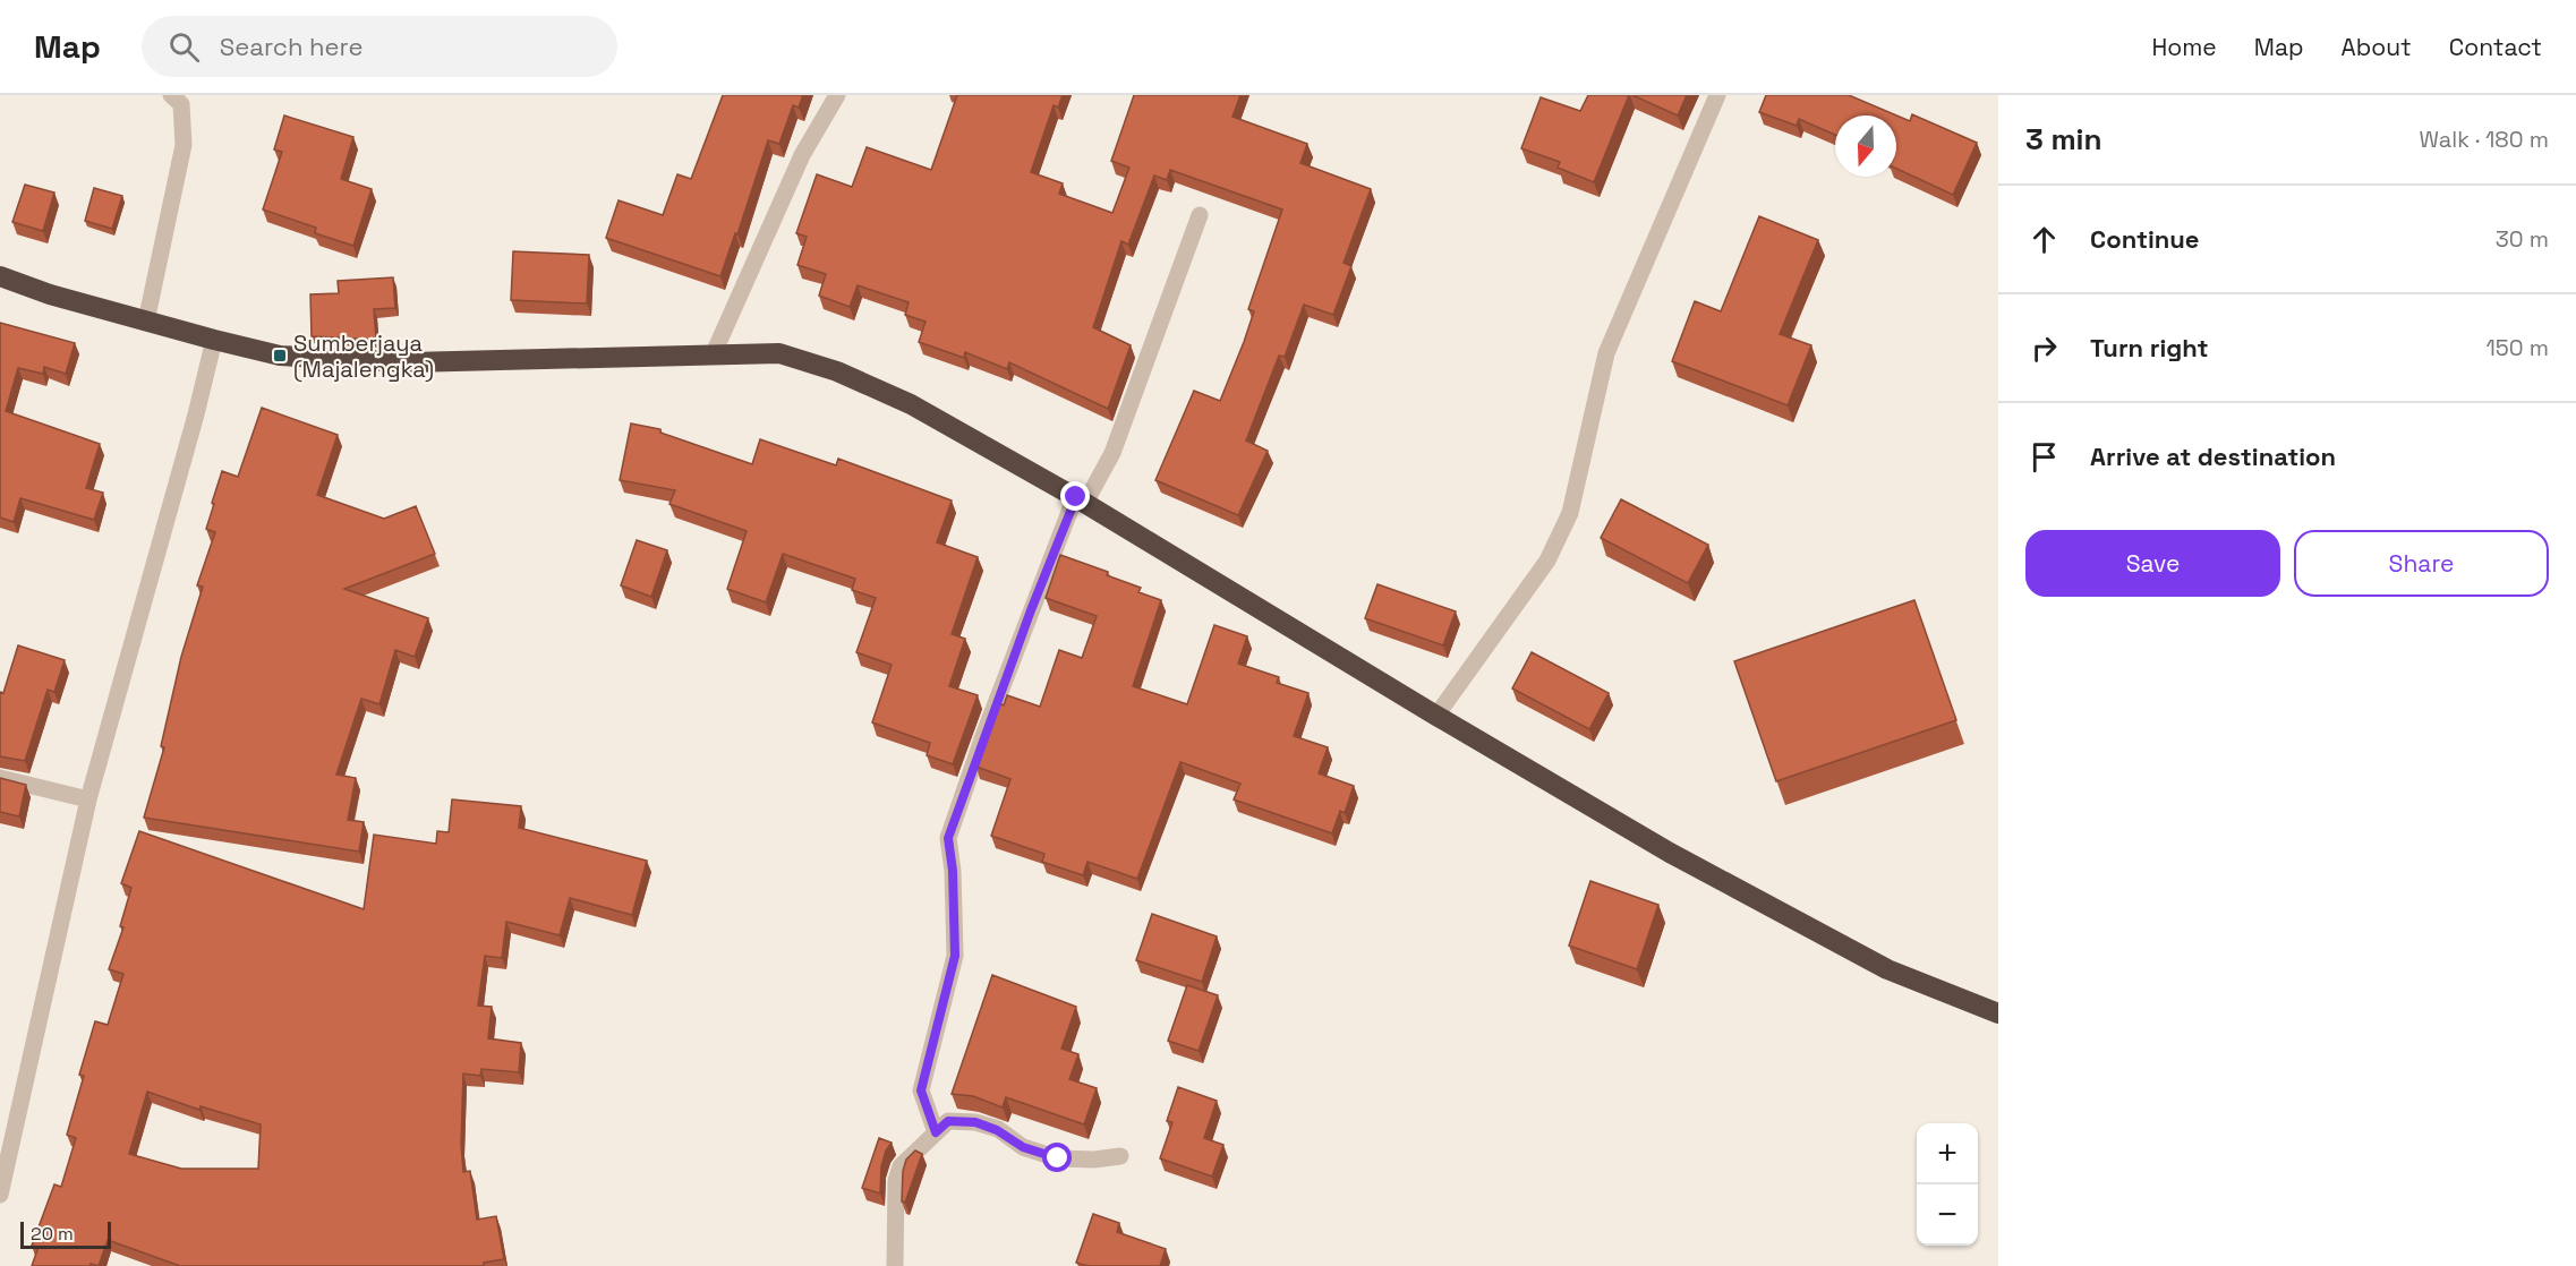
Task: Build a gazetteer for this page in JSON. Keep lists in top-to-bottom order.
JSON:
{
  "places": {
    "transit": ["Sumberjaya (Majalengka)"]
  },
  "scale_bar": "20 m",
  "north": "bottom",
  "page": {
    "header": "Map",
    "search": "Search here",
    "nav": [
      "Home",
      "Map",
      "About",
      "Contact"
    ],
    "heading": ["3 min", "Walk · 180 m"],
    "list": [
      ["Continue", "30 m"],
      ["Turn right", "150 m"],
      "Arrive at destination"
    ],
    "buttons": ["Save", "Share"],
    "map_buttons": ["+", "−"],
    "scale": "20 m"
  }
}
